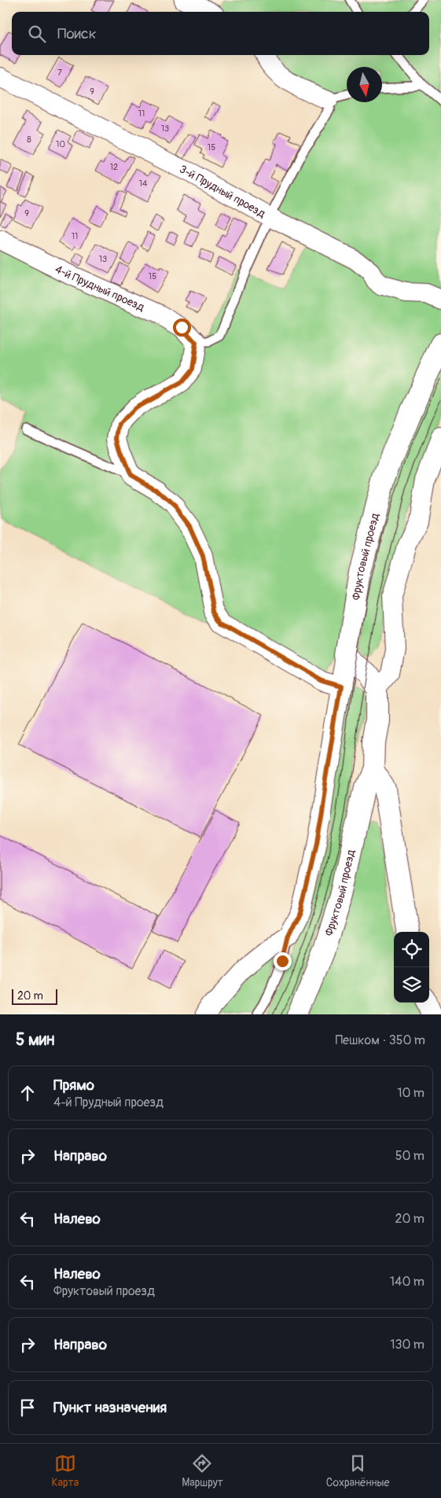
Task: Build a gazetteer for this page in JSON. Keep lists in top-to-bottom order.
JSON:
{
  "streets": {
    "street": ["3-й Прудный проезд", "4-й Прудный проезд", "Фруктовый проезд"]
  },
  "house_numbers": [
    "7",
    "9",
    "11",
    "13",
    "8",
    "10",
    "15",
    "12",
    "14",
    "9",
    "11",
    "13",
    "15"
  ],
  "scale_bar": "20 m",
  "north": "bottom",
  "page": {
    "search": "Поиск",
    "scale": "20 m",
    "heading": ["5 мин", "Пешком · 350 m"],
    "list": [
      ["Прямо", "4-й Прудный проезд", "10 m"],
      ["Направо", "50 m"],
      ["Налево", "20 m"],
      ["Налево", "Фруктовый проезд", "140 m"],
      ["Направо", "130 m"],
      "Пункт назначения"
    ],
    "nav": ["Карта", "Маршрут", "Сохранённые"]
  }
}
